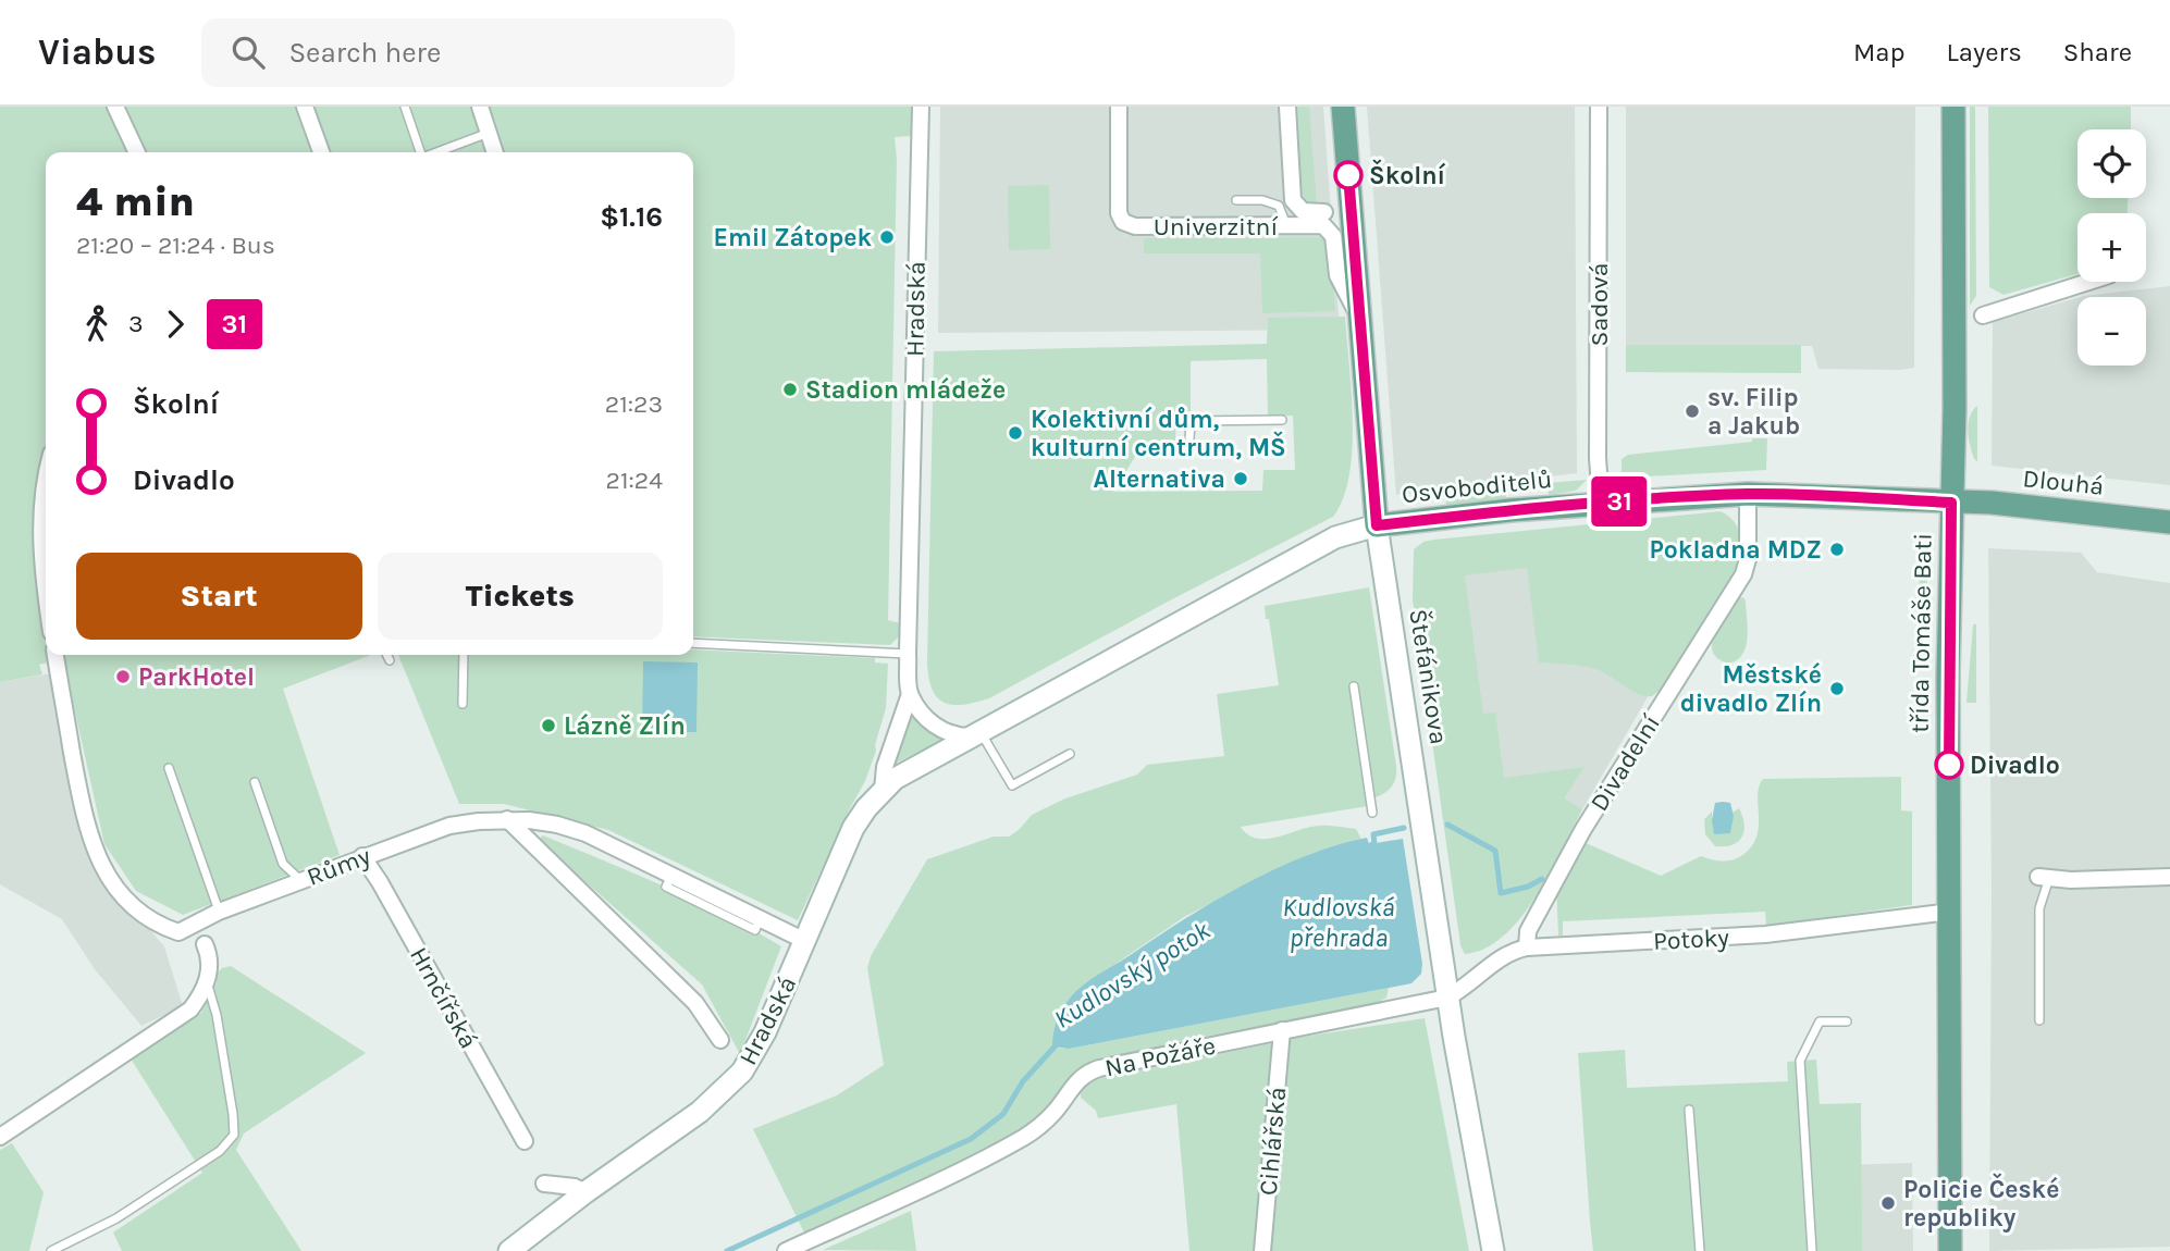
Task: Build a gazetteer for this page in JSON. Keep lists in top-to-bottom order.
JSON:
{
  "streets": {
    "main road": [
      "Dlouhá",
      "Osvoboditelů",
      "třída Tomáše Bati",
      "Štefánikova"
    ],
    "street": [
      "Univerzitní",
      "Sadová",
      "Hradská",
      "Divadelní",
      "Růmy",
      "Potoky",
      "Hrnčířská",
      "Na Požáře",
      "Cihlářská"
    ]
  },
  "crossings": [
    ["Univerzitní", "Štefánikova"],
    ["Sadová", "Osvoboditelů"],
    ["Hradská", "Osvoboditelů"],
    ["Hradská", "Růmy"],
    ["Dlouhá", "Osvoboditelů"],
    ["Dlouhá", "třída Tomáše Bati"],
    ["Osvoboditelů", "třída Tomáše Bati"],
    ["Osvoboditelů", "Štefánikova"],
    ["Osvoboditelů", "Divadelní"],
    ["třída Tomáše Bati", "Potoky"],
    ["Štefánikova", "Potoky"],
    ["Štefánikova", "Na Požáře"],
    ["Divadelní", "Potoky"],
    ["Růmy", "Hrnčířská"],
    ["Potoky", "Na Požáře"],
    ["Na Požáře", "Cihlářská"]
  ],
  "water": ["Kudlovská přehrada", "Kudlovský potok"],
  "places": [
    "Školní",
    "Emil Zátopek",
    "Stadion mládeže",
    "sv. Filip a Jakub",
    "Kolektivní dům, kulturní centrum, MŠ",
    "Alternativa",
    "Pokladna MDZ",
    "ParkHotel",
    "Městské divadlo Zlín",
    "Lázně Zlín",
    "Divadlo",
    "Policie České republiky"
  ],
  "lines": ["bus line 31"],
  "page": {
    "header": "Viabus",
    "search": "Search here",
    "nav": ["Map", "Layers", "Share"],
    "on_map": "31",
    "map_buttons": ["+", "−"],
    "heading": ["4 min", "21:20 – 21:24 · Bus", "$1.16"],
    "legs": ["3", "31"],
    "list": [
      {
        "name": "Školní",
        "value": "21:23"
      },
      {
        "name": "Divadlo",
        "value": "21:24"
      }
    ],
    "buttons": ["Start", "Tickets"]
  }
}
